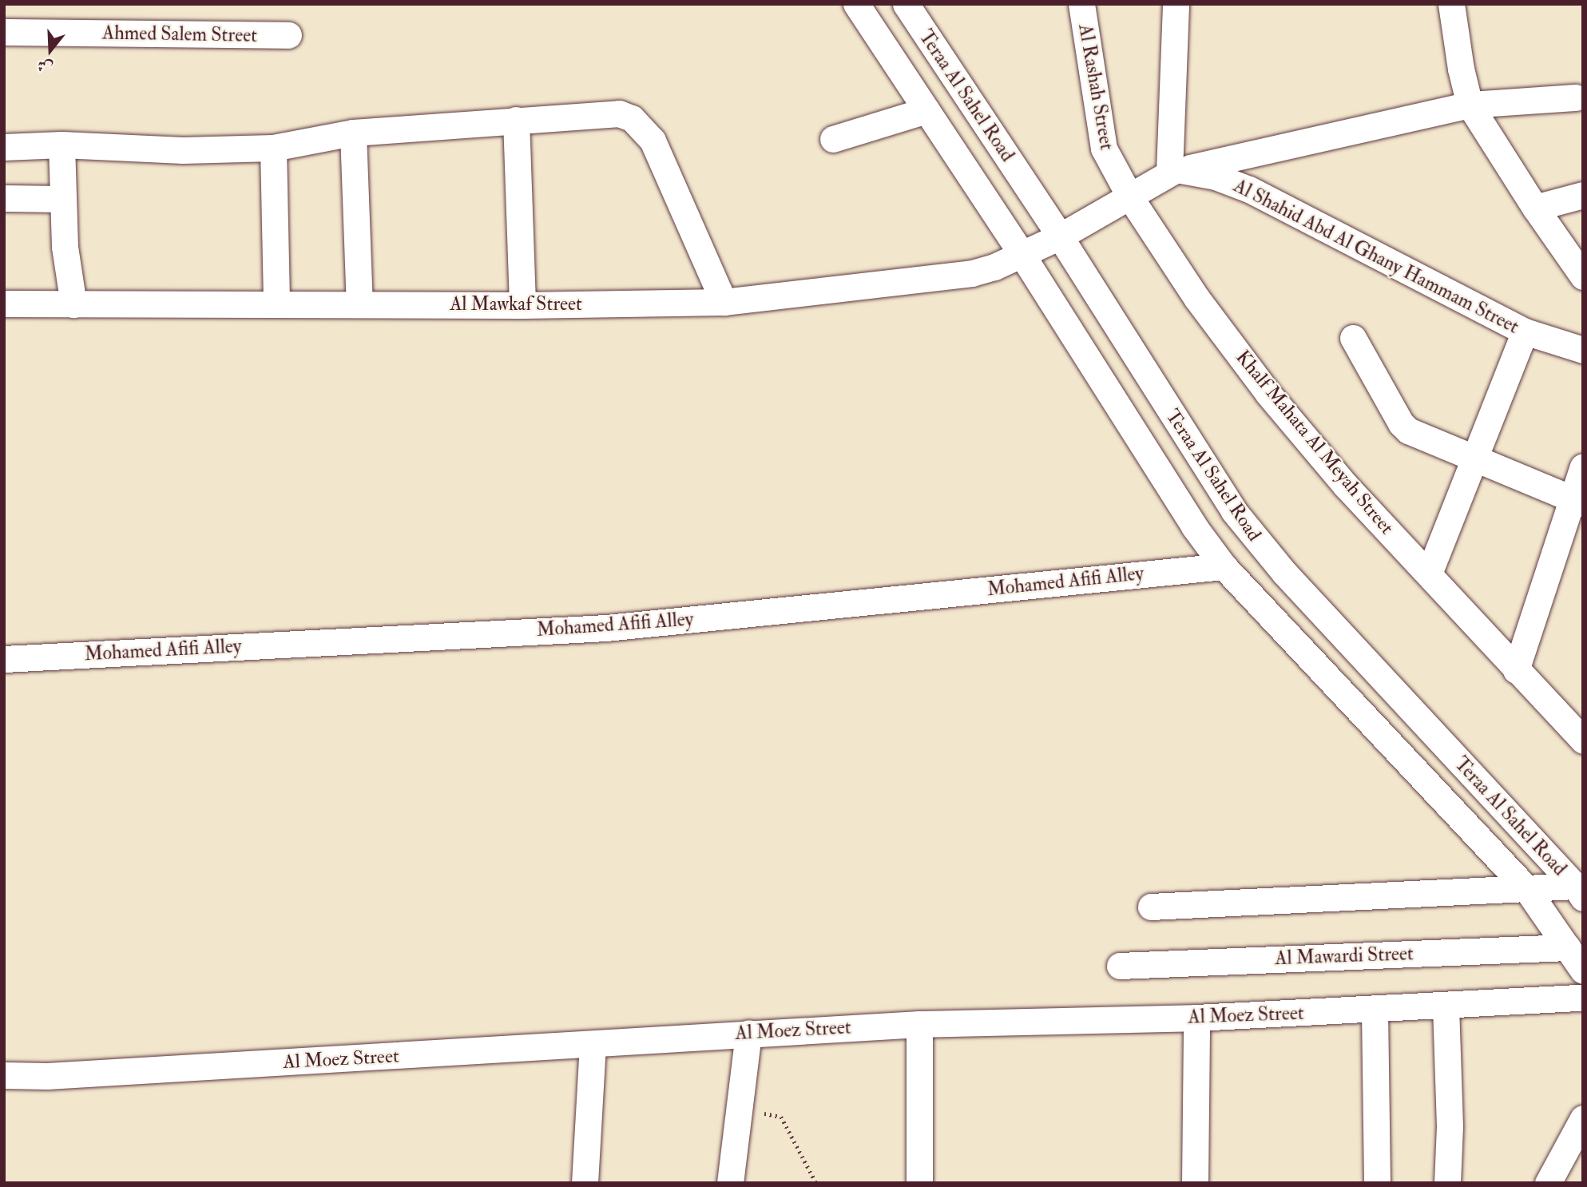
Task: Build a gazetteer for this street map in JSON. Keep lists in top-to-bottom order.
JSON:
{
  "streets": {
    "street": [
      "Ahmed Salem Street",
      "Al Rashah Street",
      "Teraa Al Sahel Road",
      "Al Shahid Abd Al Ghany Hammam Street",
      "Al Mawkaf Street",
      "Khalf Mahata Al Meyah Street",
      "Mohamed Afifi Alley",
      "Al Mawardi Street",
      "Al Moez Street"
    ]
  },
  "crossings": [
    ["Al Rashah Street", "Khalf Mahata Al Meyah Street"],
    ["Teraa Al Sahel Road", "Al Mawkaf Street"],
    ["Teraa Al Sahel Road", "Mohamed Afifi Alley"],
    ["Teraa Al Sahel Road", "Al Mawardi Street"]
  ],
  "north": "bottom"
}
